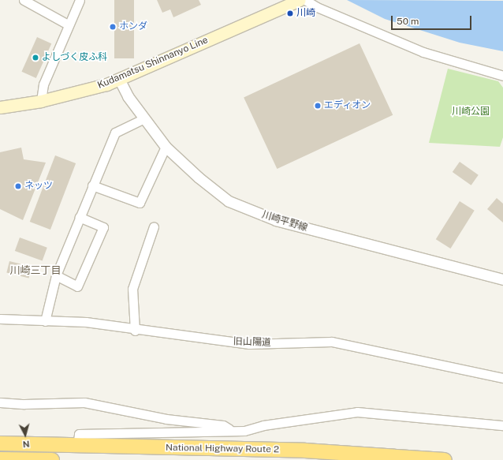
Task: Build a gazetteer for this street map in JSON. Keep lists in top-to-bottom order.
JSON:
{
  "streets": {
    "highway": ["National Highway Route 2"],
    "main road": ["Kudamatsu Shinnanyo Line"],
    "street": ["川崎平野線", "旧山陽道"]
  },
  "crossings": [
    ["Kudamatsu Shinnanyo Line", "川崎平野線"]
  ],
  "districts": ["川崎三丁目"],
  "parks": ["川崎公園"],
  "places": [
    "川崎",
    "ホンダ",
    "よしづく皮ふ科",
    "エディオン",
    "ネッツ"
  ],
  "scale_bar": "50 m",
  "north": "bottom"
}
